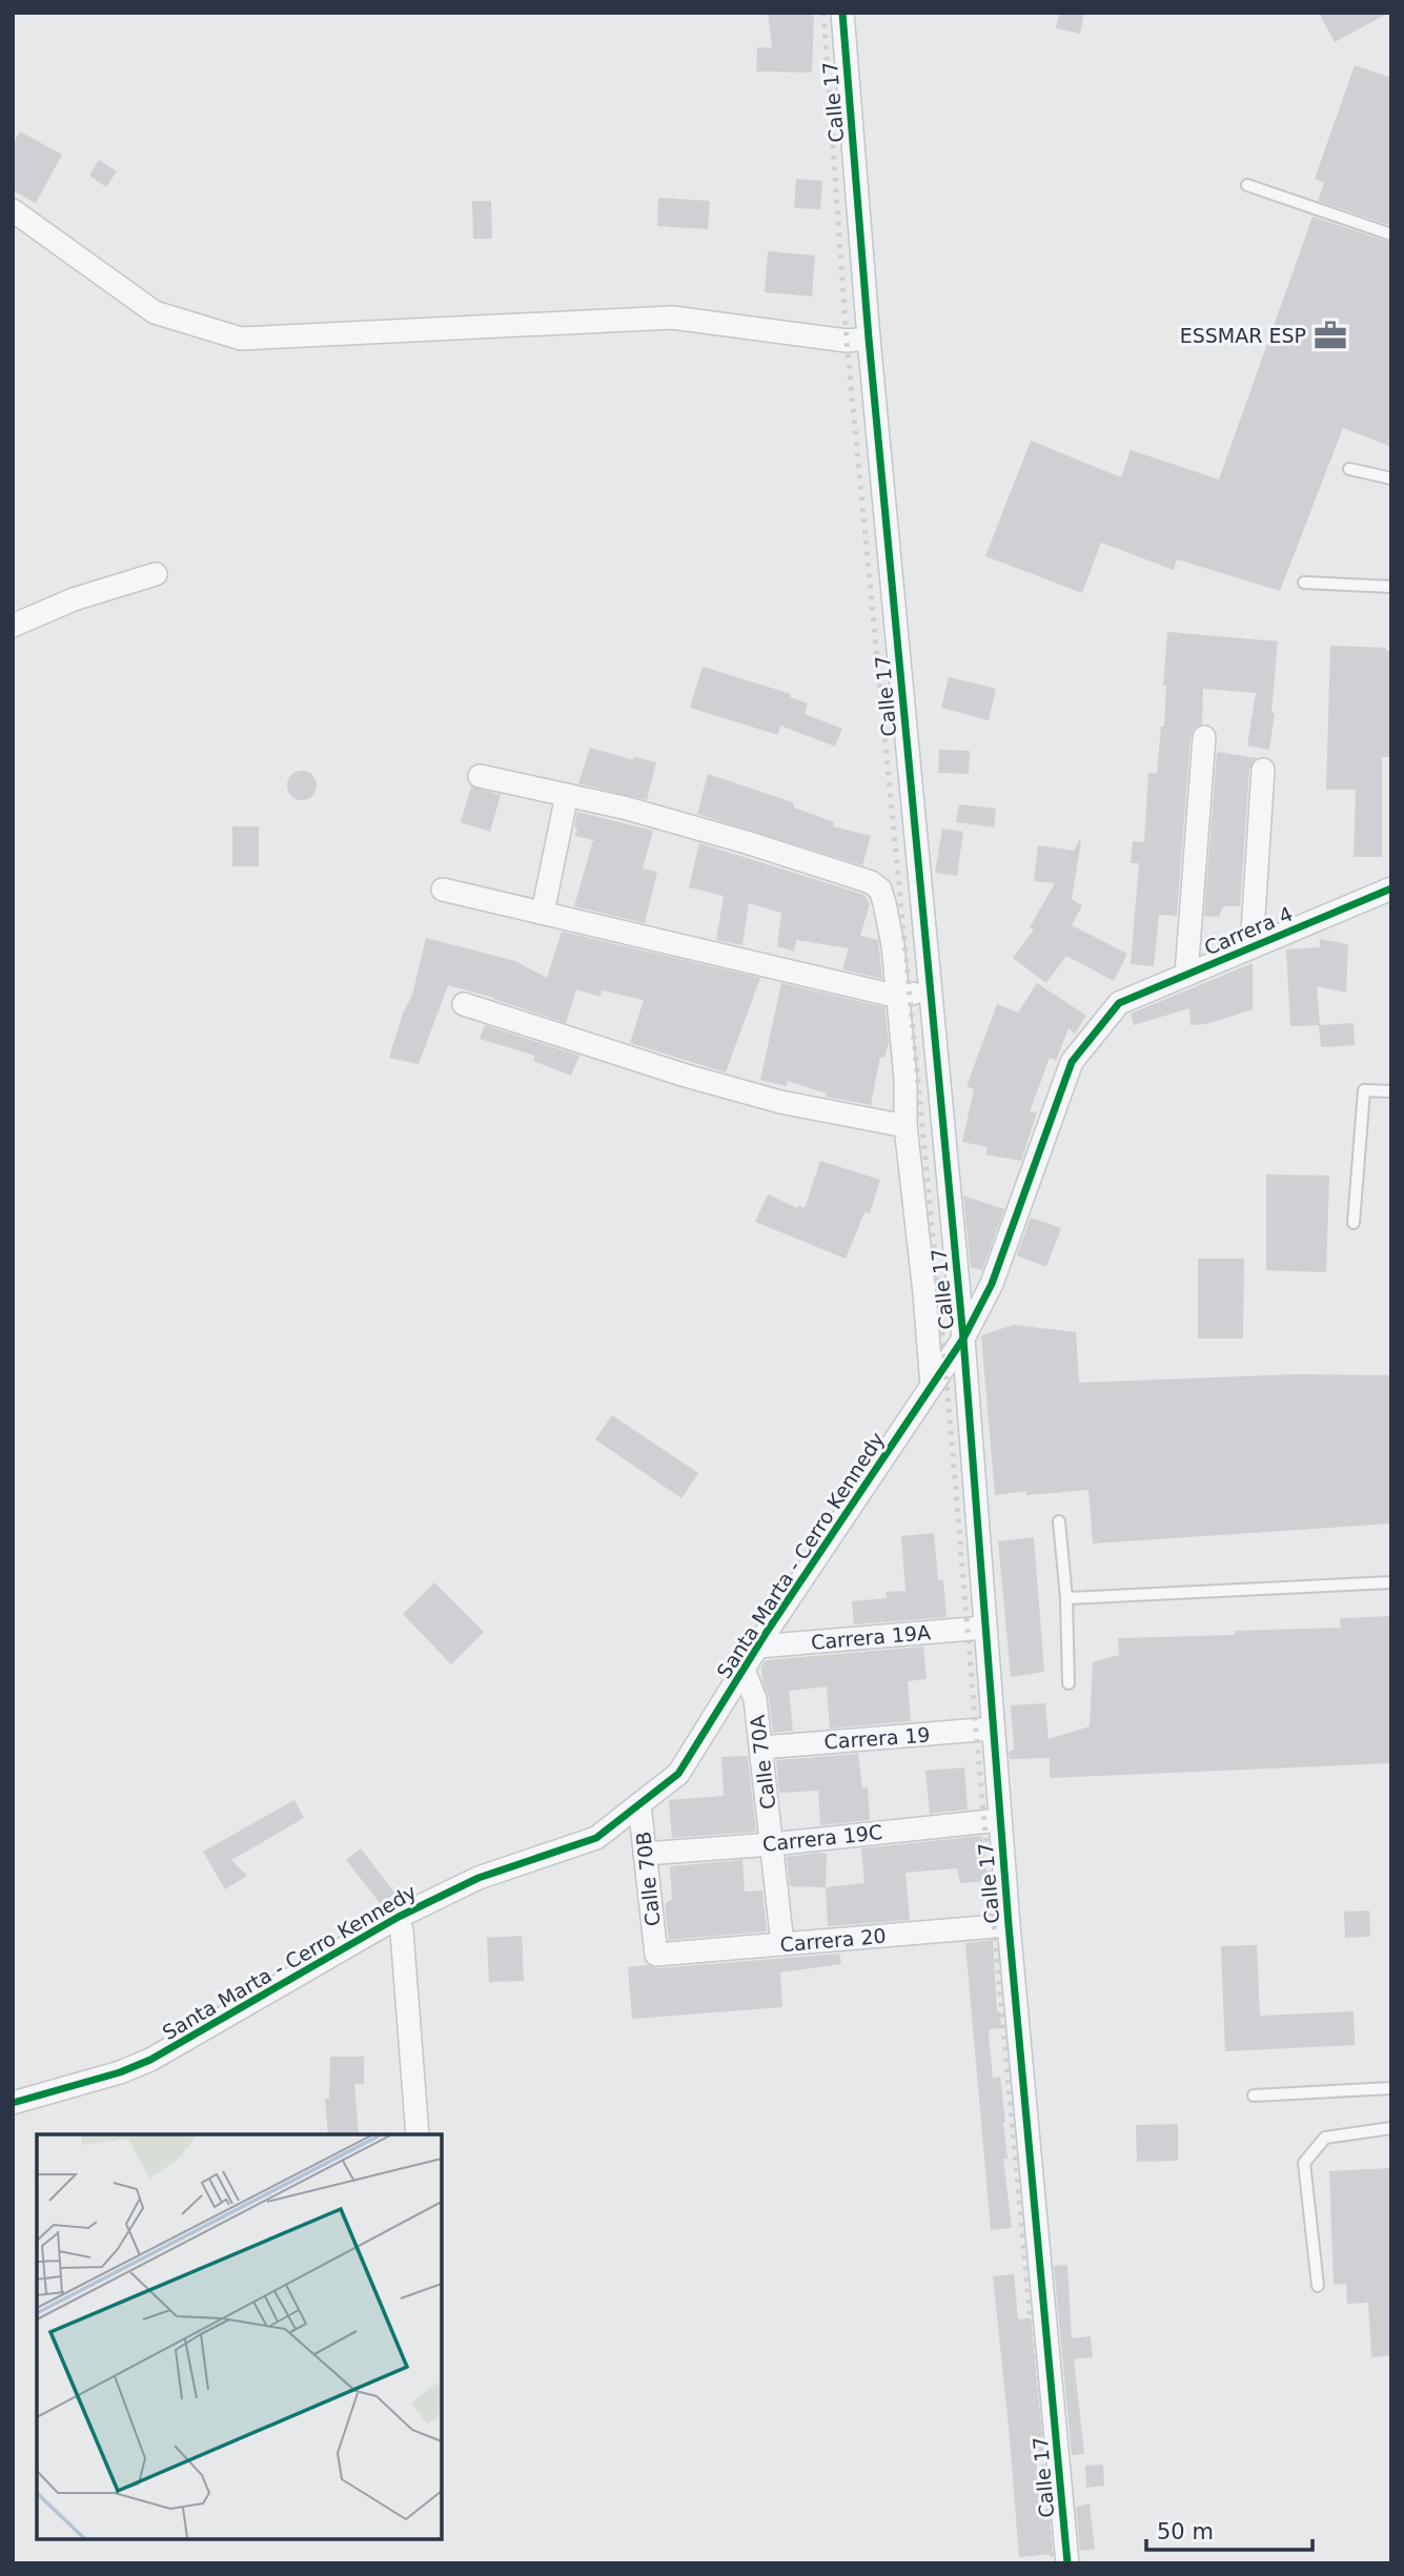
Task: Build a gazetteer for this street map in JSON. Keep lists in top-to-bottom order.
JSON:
{
  "streets": {
    "street": [
      "Calle 17",
      "Carrera 4",
      "Santa Marta - Cerro Kennedy",
      "Carrera 19A",
      "Carrera 19",
      "Calle 70A",
      "Carrera 19C",
      "Calle 70B",
      "Carrera 20"
    ]
  },
  "crossings": [
    ["Calle 17", "Santa Marta - Cerro Kennedy"],
    ["Calle 17", "Carrera 19A"],
    ["Calle 17", "Carrera 19"],
    ["Calle 17", "Carrera 19C"],
    ["Calle 17", "Carrera 20"],
    ["Carrera 4", "Santa Marta - Cerro Kennedy"],
    ["Santa Marta - Cerro Kennedy", "Carrera 19A"],
    ["Santa Marta - Cerro Kennedy", "Calle 70A"],
    ["Santa Marta - Cerro Kennedy", "Calle 70B"],
    ["Carrera 19", "Calle 70A"],
    ["Calle 70A", "Carrera 19C"],
    ["Calle 70A", "Carrera 20"],
    ["Carrera 19C", "Calle 70B"],
    ["Calle 70B", "Carrera 20"]
  ],
  "places": {
    "office": ["ESSMAR ESP"]
  },
  "scale_bar": "50 m"
}
